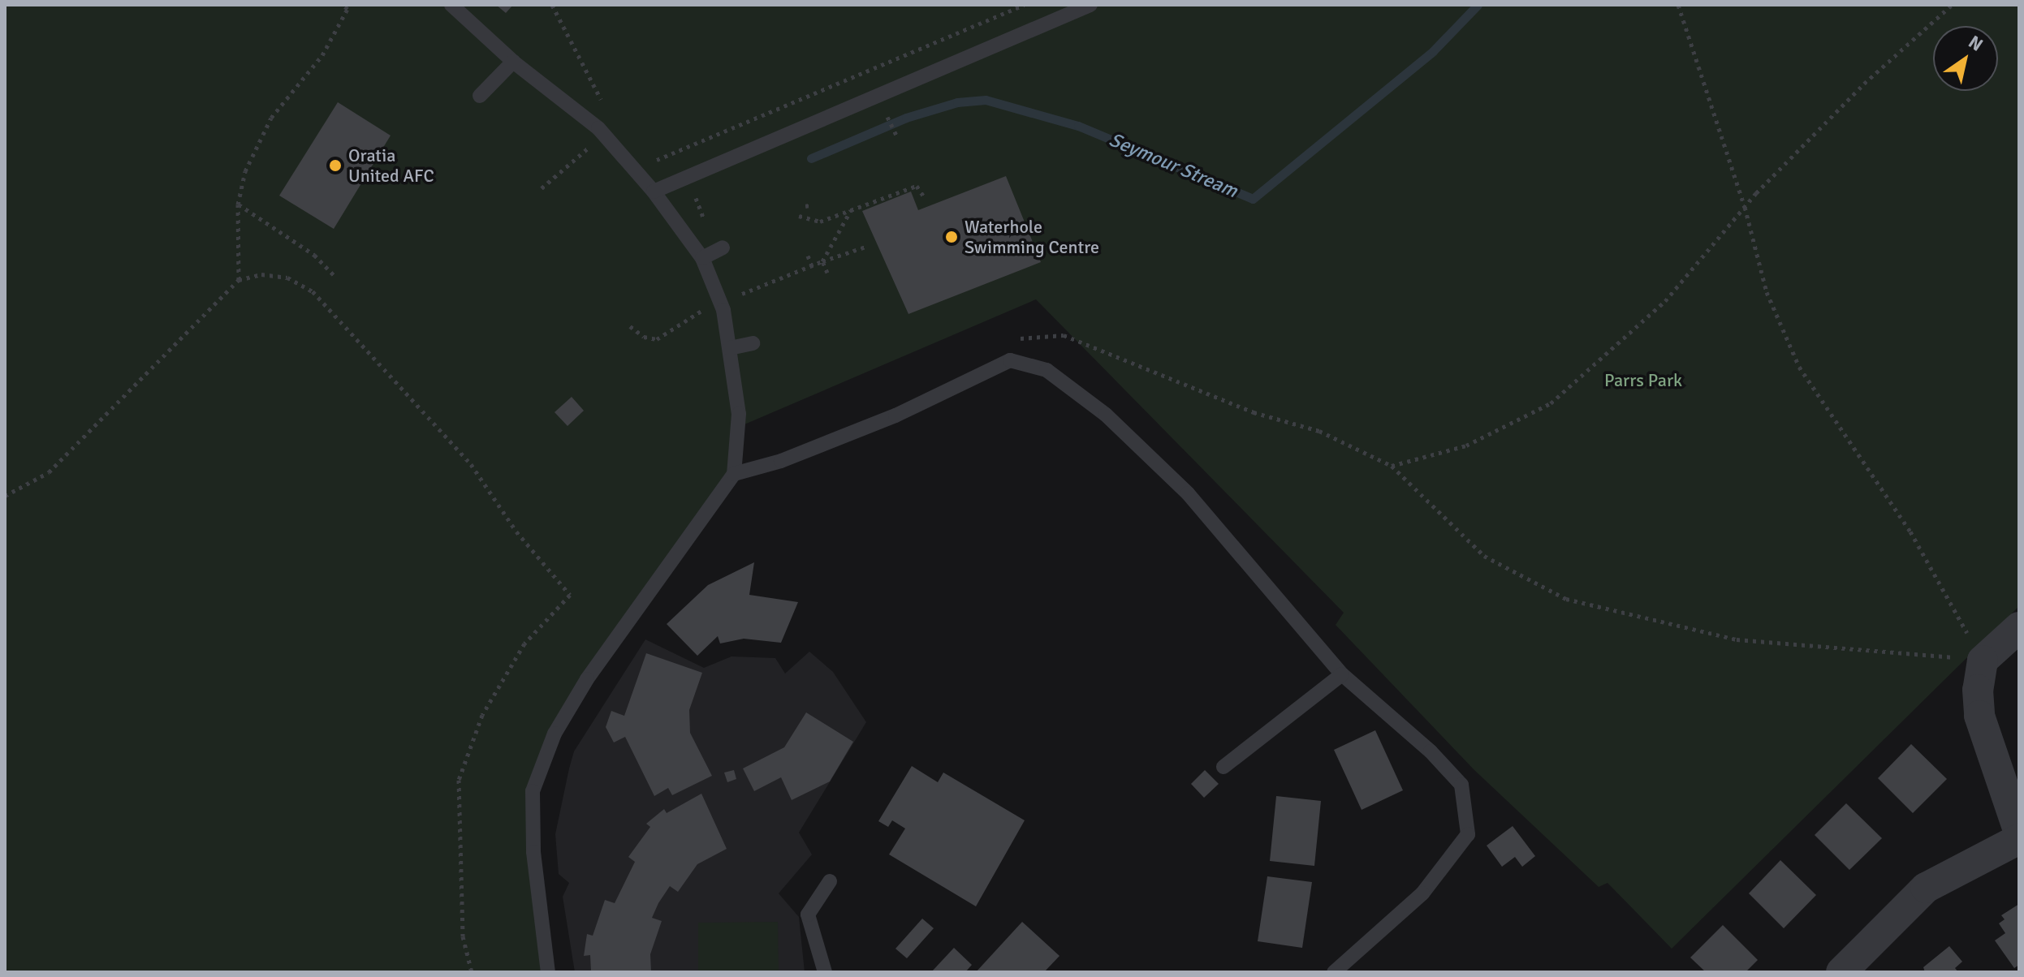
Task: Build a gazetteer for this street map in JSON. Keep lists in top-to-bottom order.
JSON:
{
  "water": ["Seymour Stream"],
  "parks": ["Parrs Park"],
  "places": ["Oratia United AFC", "Waterhole Swimming Centre"],
  "north": "top right"
}
